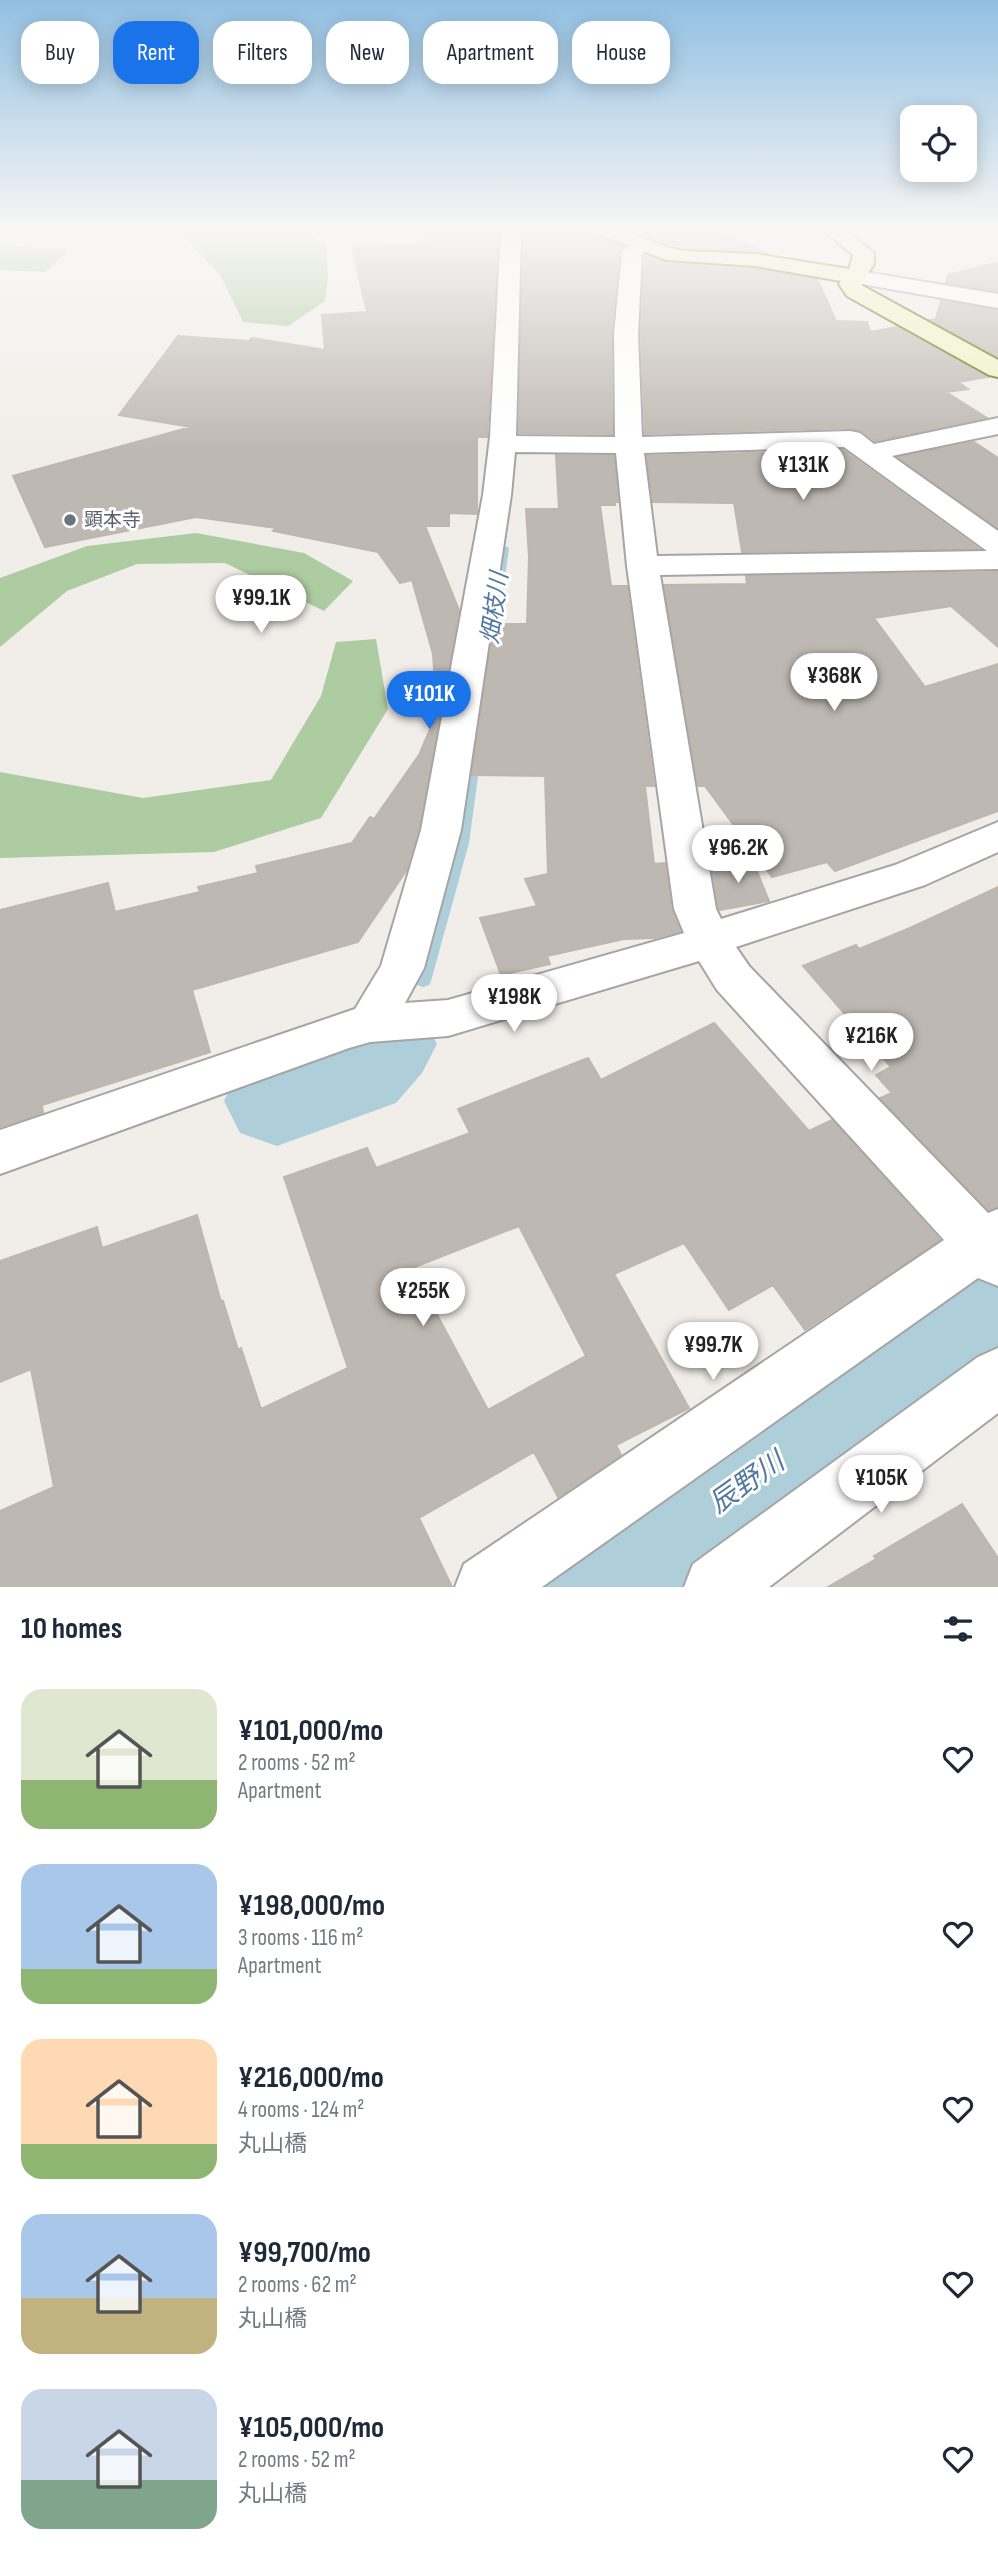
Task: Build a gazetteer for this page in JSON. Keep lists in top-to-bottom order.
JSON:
{
  "water": ["畑枝川", "辰野川"],
  "places": ["顕本寺"],
  "page": {
    "chip": [
      "Buy",
      "Rent",
      "Filters",
      "New",
      "Apartment",
      "House"
    ],
    "price": [
      "¥131K",
      "¥99.1K",
      "¥368K",
      "¥101K",
      "¥96.2K",
      "¥198K",
      "¥216K",
      "¥255K",
      "¥99.7K",
      "¥105K"
    ],
    "heading": "10 homes",
    "list": [
      {
        "name": "¥101,000/mo",
        "note": "2 rooms · 52 m² · Apartment"
      },
      {
        "name": "¥198,000/mo",
        "note": "3 rooms · 116 m² · Apartment"
      },
      {
        "name": "¥216,000/mo",
        "note": "4 rooms · 124 m² · 丸山橋"
      },
      {
        "name": "¥99,700/mo",
        "note": "2 rooms · 62 m² · 丸山橋"
      },
      {
        "name": "¥105,000/mo",
        "note": "2 rooms · 52 m² · 丸山橋"
      }
    ]
  }
}
